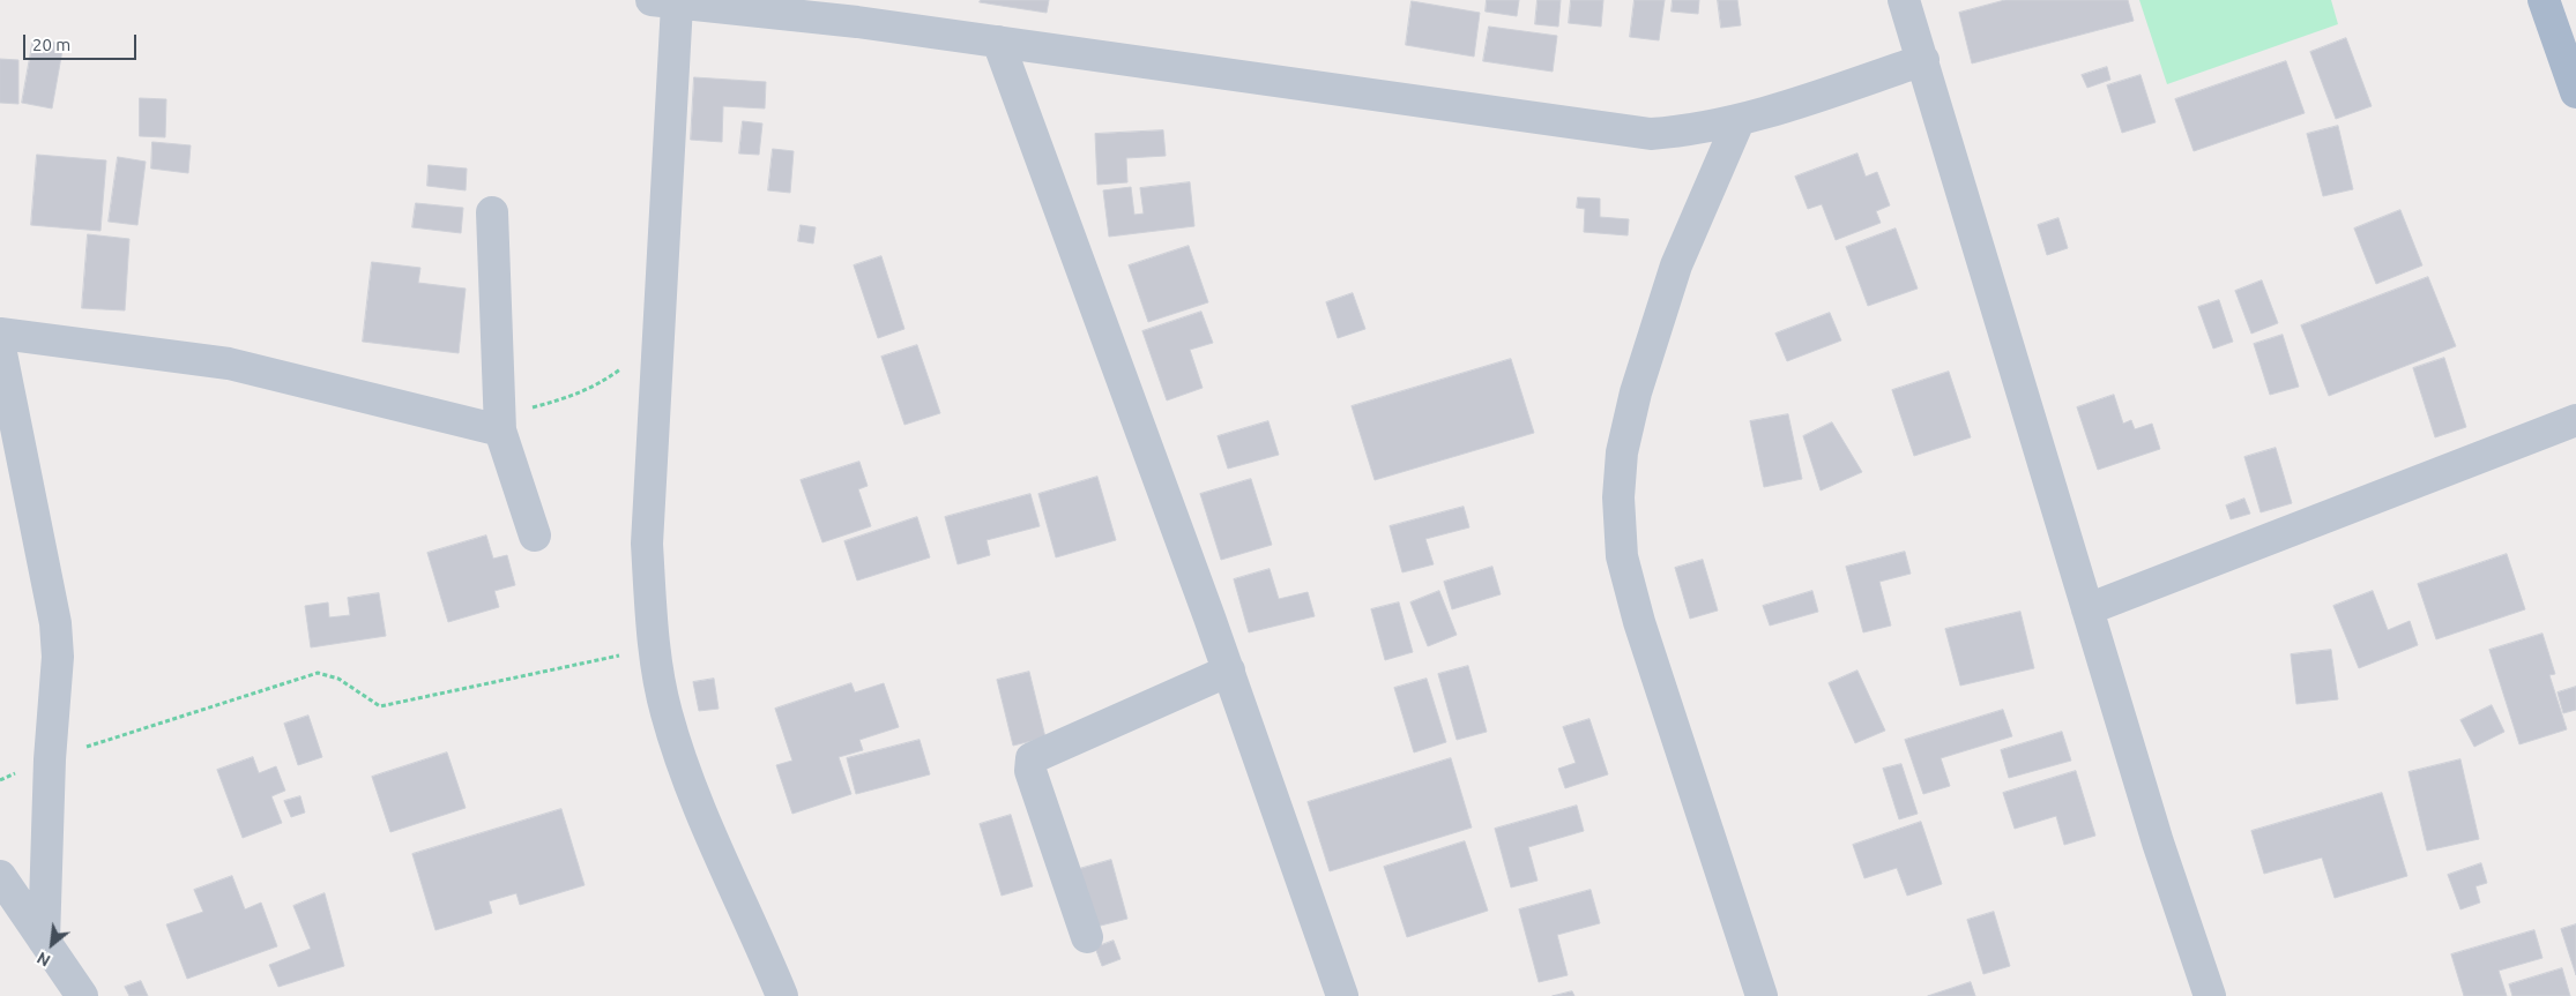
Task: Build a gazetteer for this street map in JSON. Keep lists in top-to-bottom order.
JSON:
{
  "scale_bar": "20 m",
  "north": "bottom left"
}
